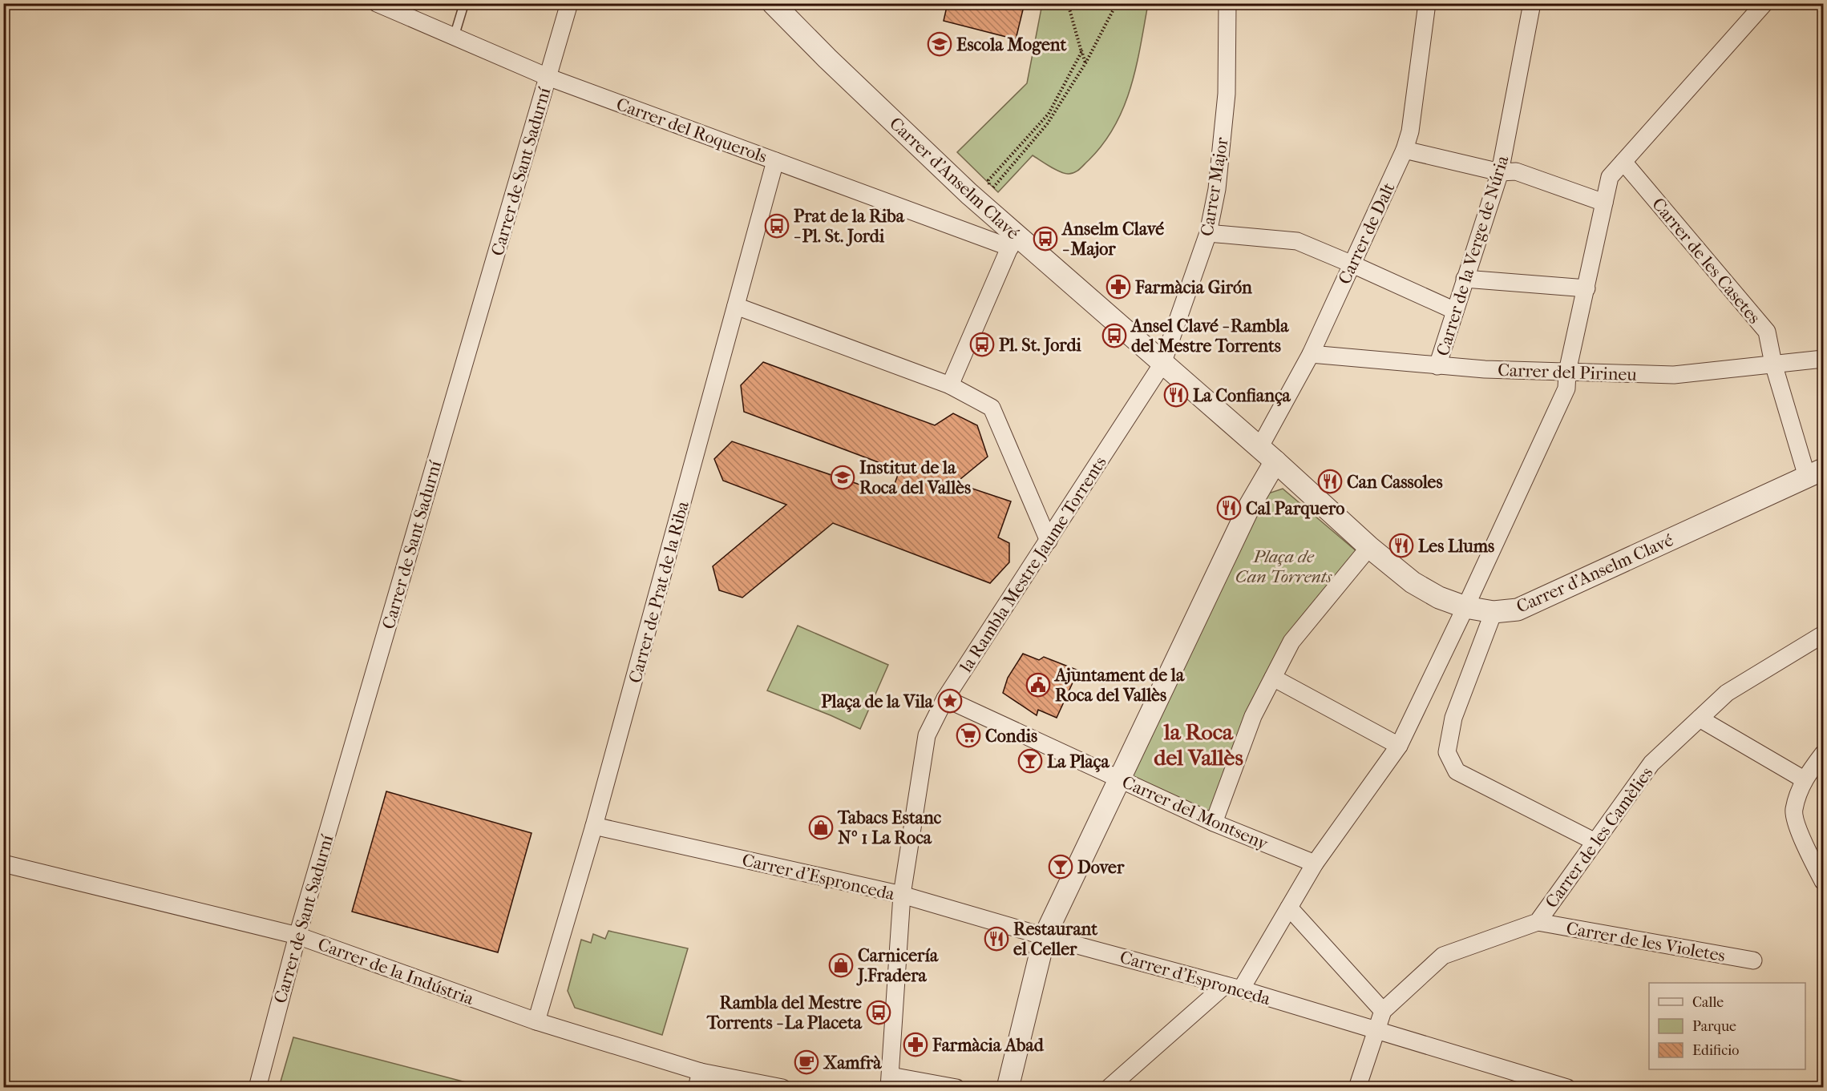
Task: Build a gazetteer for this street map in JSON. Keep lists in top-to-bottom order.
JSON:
{
  "streets": {
    "street": [
      "Carrer del Roquerols",
      "Carrer de Sant Sadurní",
      "Carrer d'Anselm Clavé",
      "Carrer Major",
      "Carrer de Dalt",
      "Carrer de la Verge de Núria",
      "Carrer de les Casetes",
      "Carrer del Pirineu",
      "la Rambla Mestre Jaume Torrents",
      "Carrer de Prat de la Riba",
      "Carrer del Montseny",
      "Carrer de les Camèlies",
      "Carrer d'Espronceda",
      "Carrer de les Violetes",
      "Carrer de la Indústria"
    ]
  },
  "crossings": [
    ["Carrer del Roquerols", "Carrer de Sant Sadurní"],
    ["Carrer del Roquerols", "Carrer d'Anselm Clavé"],
    ["Carrer del Roquerols", "Carrer de Prat de la Riba"],
    ["Carrer de Sant Sadurní", "Carrer de la Indústria"],
    ["Carrer d'Anselm Clavé", "Carrer Major"],
    ["Carrer d'Anselm Clavé", "Carrer de Dalt"],
    ["Carrer d'Anselm Clavé", "Carrer de les Casetes"],
    ["Carrer d'Anselm Clavé", "la Rambla Mestre Jaume Torrents"],
    ["Carrer Major", "la Rambla Mestre Jaume Torrents"],
    ["Carrer de Dalt", "Carrer del Pirineu"],
    ["Carrer de la Verge de Núria", "Carrer del Pirineu"],
    ["Carrer de les Casetes", "Carrer del Pirineu"],
    ["la Rambla Mestre Jaume Torrents", "Carrer del Montseny"],
    ["la Rambla Mestre Jaume Torrents", "Carrer d'Espronceda"],
    ["Carrer de Prat de la Riba", "Carrer d'Espronceda"],
    ["Carrer de Prat de la Riba", "Carrer de la Indústria"],
    ["Carrer de les Camèlies", "Carrer d'Espronceda"],
    ["Carrer de les Camèlies", "Carrer de les Violetes"]
  ],
  "districts": ["la Roca del Vallès"],
  "parks": ["Plaça de Can Torrents"],
  "places": {
    "school or university": ["Escola Mogent", "Institut de la Roca del Vallès"],
    "bus stop": [
      "Prat de la Riba - Pl. St. Jordi",
      "Anselm Clavé - Major",
      "Ansel Clavé - Rambla del Mestre Torrents",
      "Pl. St. Jordi",
      "Rambla del Mestre Torrents - La Placeta"
    ],
    "pharmacy": ["Farmàcia Girón", "Farmàcia Abad"],
    "restaurant": [
      "La Confiança",
      "Can Cassoles",
      "Cal Parquero",
      "Les Llums",
      "Restaurant el Celler"
    ],
    "public building": ["Ajuntament de la Roca del Vallès"],
    "place": ["Plaça de la Vila"],
    "supermarket": ["Condis"],
    "bar": ["La Plaça", "Dover"],
    "shop": ["Tabacs Estanc Nº 1 La Roca", "Carnicería J.Fradera"],
    "cafe": ["Xamfrà"]
  },
  "legend": ["Calle", "Parque", "Edificio"]
}
